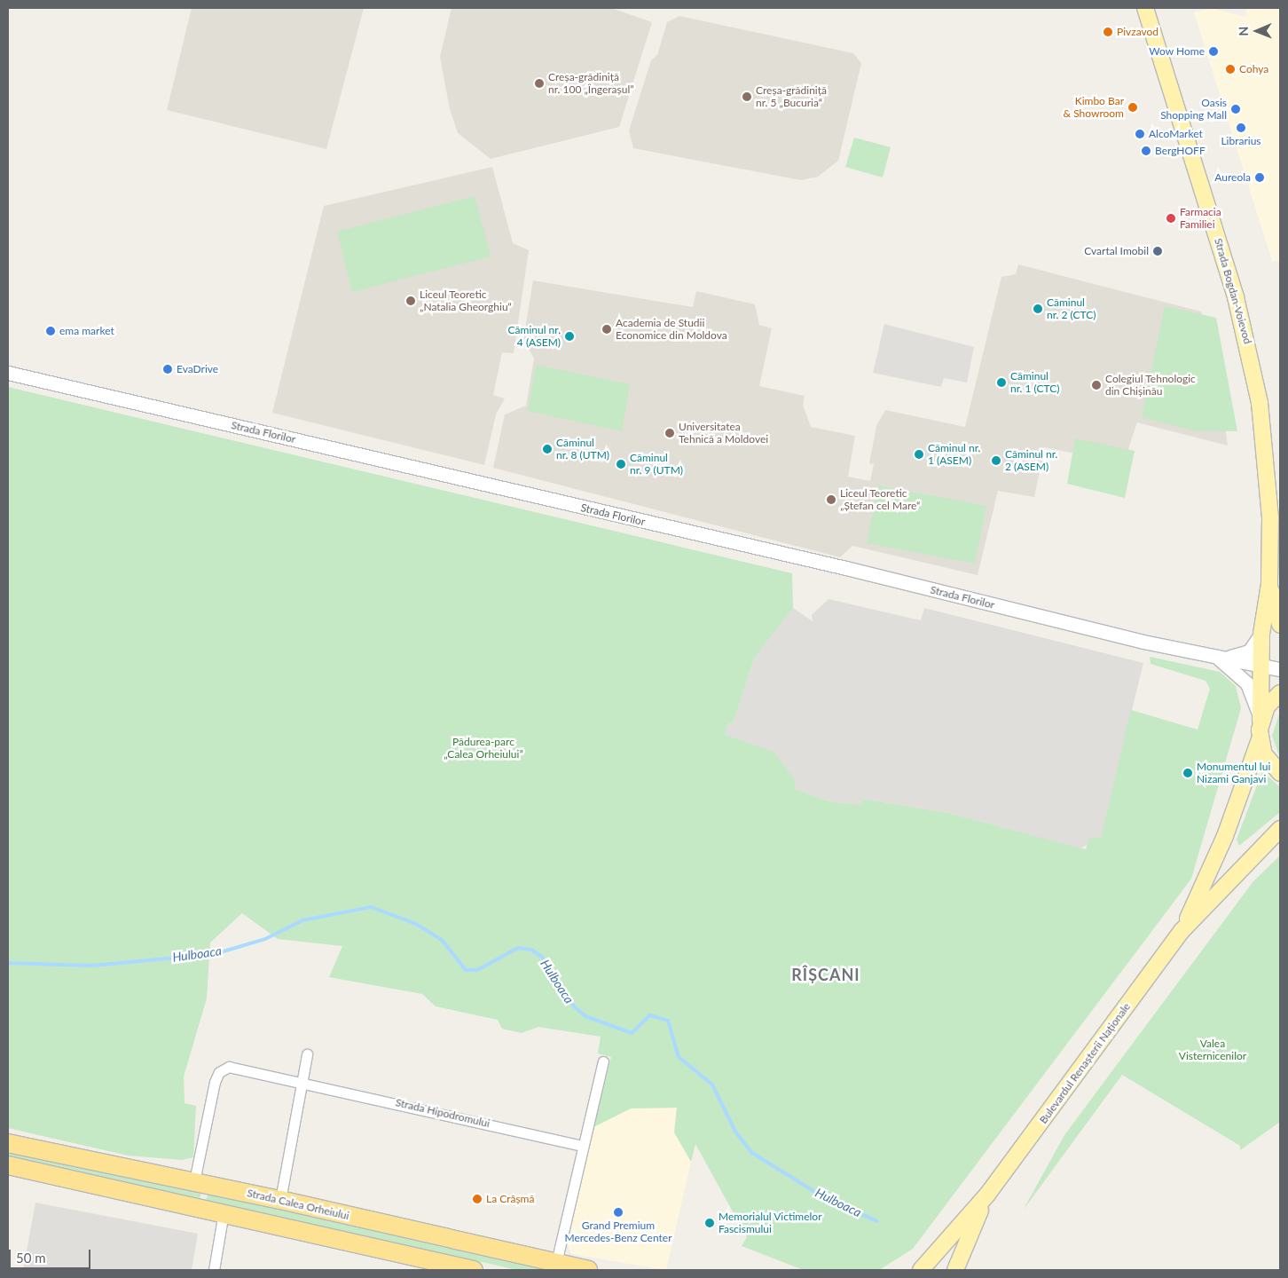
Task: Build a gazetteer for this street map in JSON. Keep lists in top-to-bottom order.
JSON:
{
  "streets": {
    "highway": ["Strada Calea Orheiului"],
    "main road": ["Strada Bogdan-Voievod", "Strada Florilor", "Bulevardul Renașterii Naționale"],
    "street": ["Strada Hipodromului"]
  },
  "crossings": [
    ["Strada Bogdan-Voievod", "Strada Florilor"],
    ["Strada Bogdan-Voievod", "Bulevardul Renașterii Naționale"],
    ["Strada Hipodromului", "Strada Calea Orheiului"]
  ],
  "districts": ["RÎȘCANI"],
  "water": ["Hulboaca"],
  "parks": ["Pădurea-parc „Calea Orheiului”", "Valea Visternicenilor"],
  "places": [
    "Pivzavod",
    "Wow Home",
    "Cohya",
    "Creșa-grădiniță nr. 100 „Îngerașul”",
    "Creșa-grădiniță nr. 5 „Bucuria“",
    "Kimbo Bar & Showroom",
    "Oasis Shopping Mall",
    "Librarius",
    "AlcoMarket",
    "BergHOFF",
    "Aureola",
    "Farmacia Familiei",
    "Cvartal Imobil",
    "Liceul Teoretic „Natalia Gheorghiu“",
    "Căminul nr. 2 (CTC)",
    "Academia de Studii Economice din Moldova",
    "ema market",
    "Căminul nr. 4 (ASEM)",
    "EvaDrive",
    "Căminul nr. 1 (CTC)",
    "Colegiul Tehnologic din Chișinău",
    "Universitatea Tehnică a Moldovei",
    "Căminul nr. 8 (UTM)",
    "Căminul nr. 1 (ASEM)",
    "Căminul nr. 2 (ASEM)",
    "Căminul nr. 9 (UTM)",
    "Liceul Teoretic „Ștefan cel Mare“",
    "Monumentul lui Nizami Ganjavi",
    "La Crâșmă",
    "Grand Premium Mercedes-Benz Center",
    "Memorialul Victimelor Fascismului"
  ],
  "scale_bar": "50 m",
  "north": "left"
}
